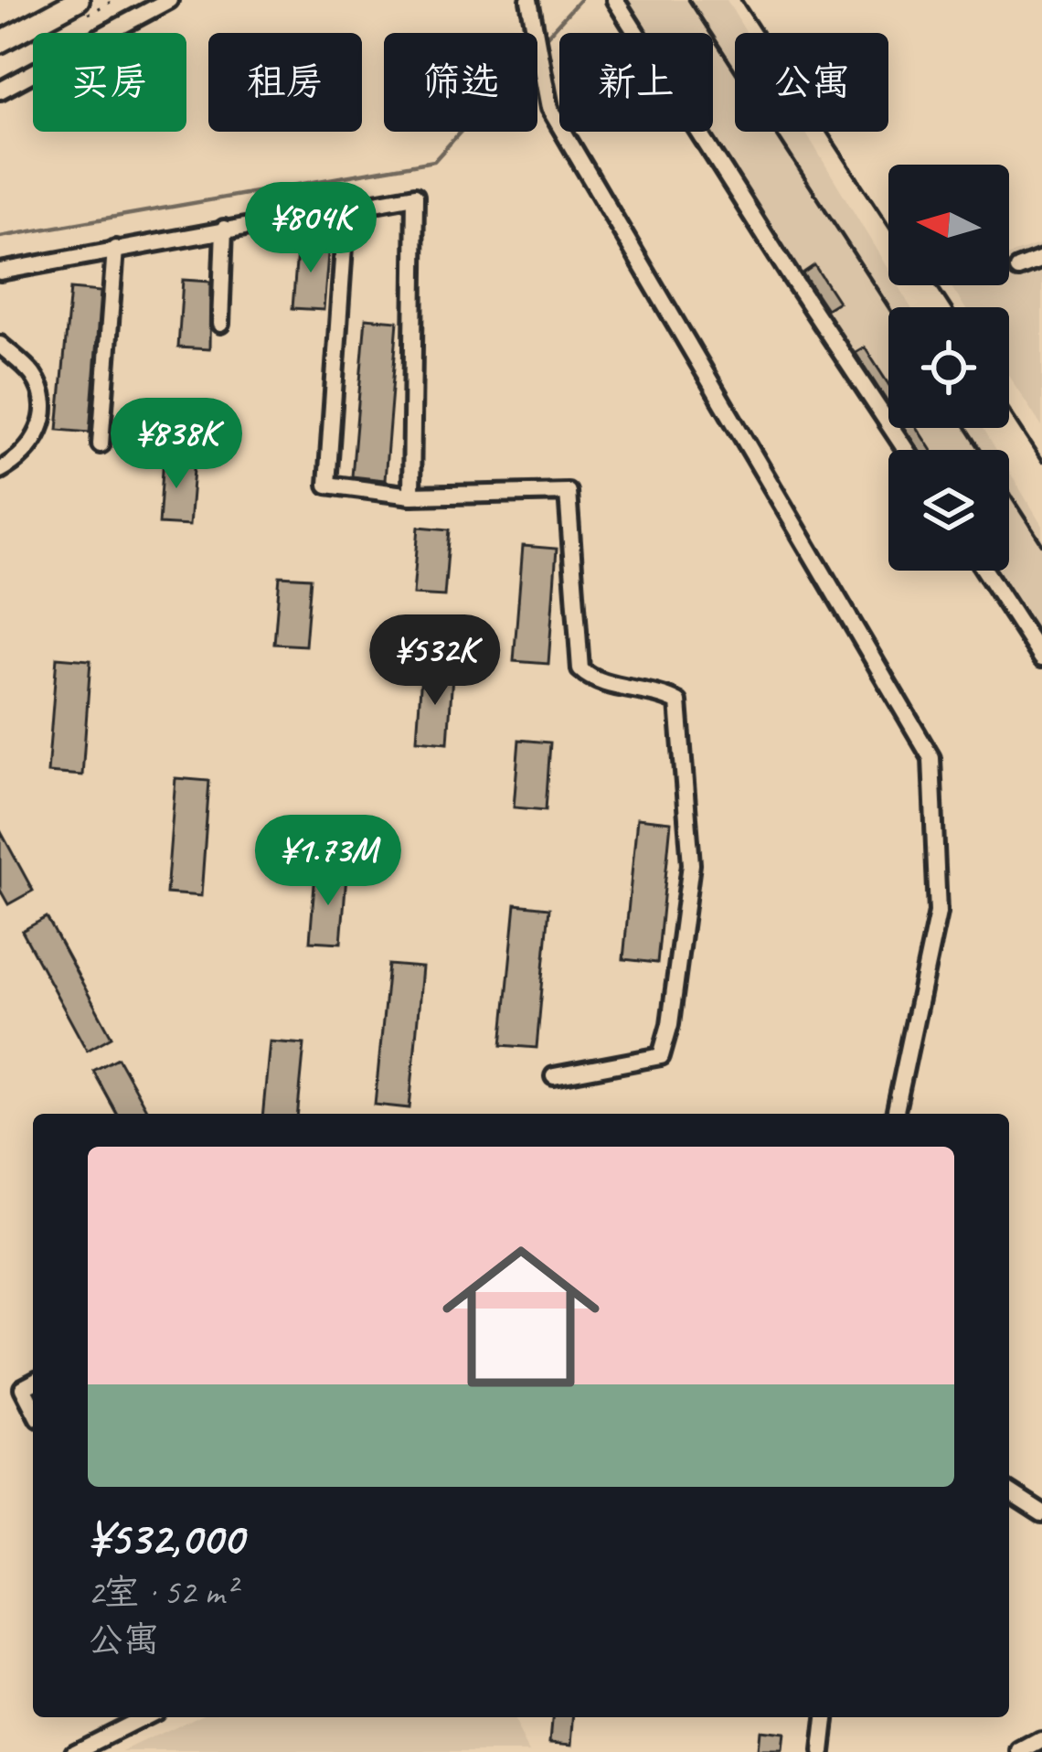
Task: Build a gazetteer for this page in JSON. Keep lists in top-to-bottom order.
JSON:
{
  "north": "left",
  "page": {
    "chip": [
      "买房",
      "租房",
      "筛选",
      "新上",
      "公寓"
    ],
    "price": [
      "¥804K",
      "¥838K",
      "¥532K",
      "¥1.73M"
    ],
    "list": [
      {
        "name": "¥532,000",
        "note": "2室 · 52 m² · 公寓"
      }
    ]
  }
}
